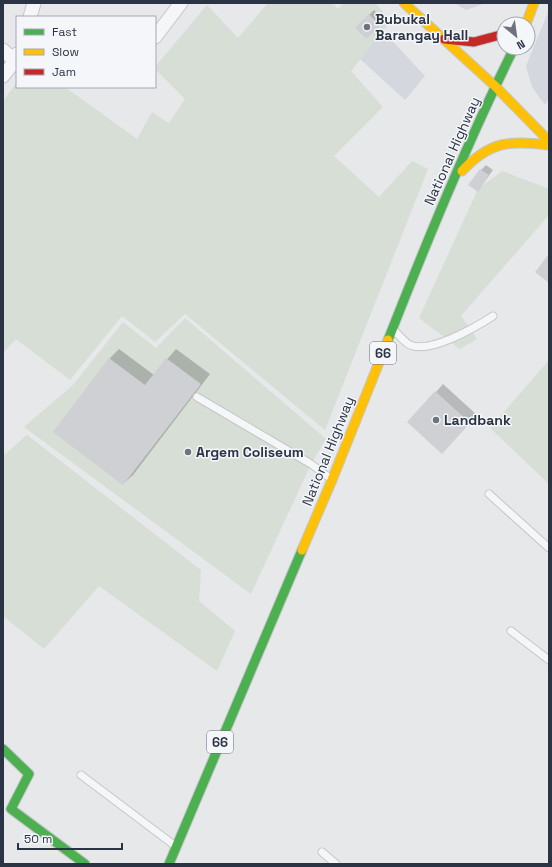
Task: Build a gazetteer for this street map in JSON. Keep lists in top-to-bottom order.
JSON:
{
  "streets": {
    "main road": ["National Highway", "66"]
  },
  "places": ["Bubukal Barangay Hall", "Landbank", "Argem Coliseum"],
  "legend": ["Fast", "Slow", "Jam"],
  "scale_bar": "50 m",
  "north": "bottom right"
}
